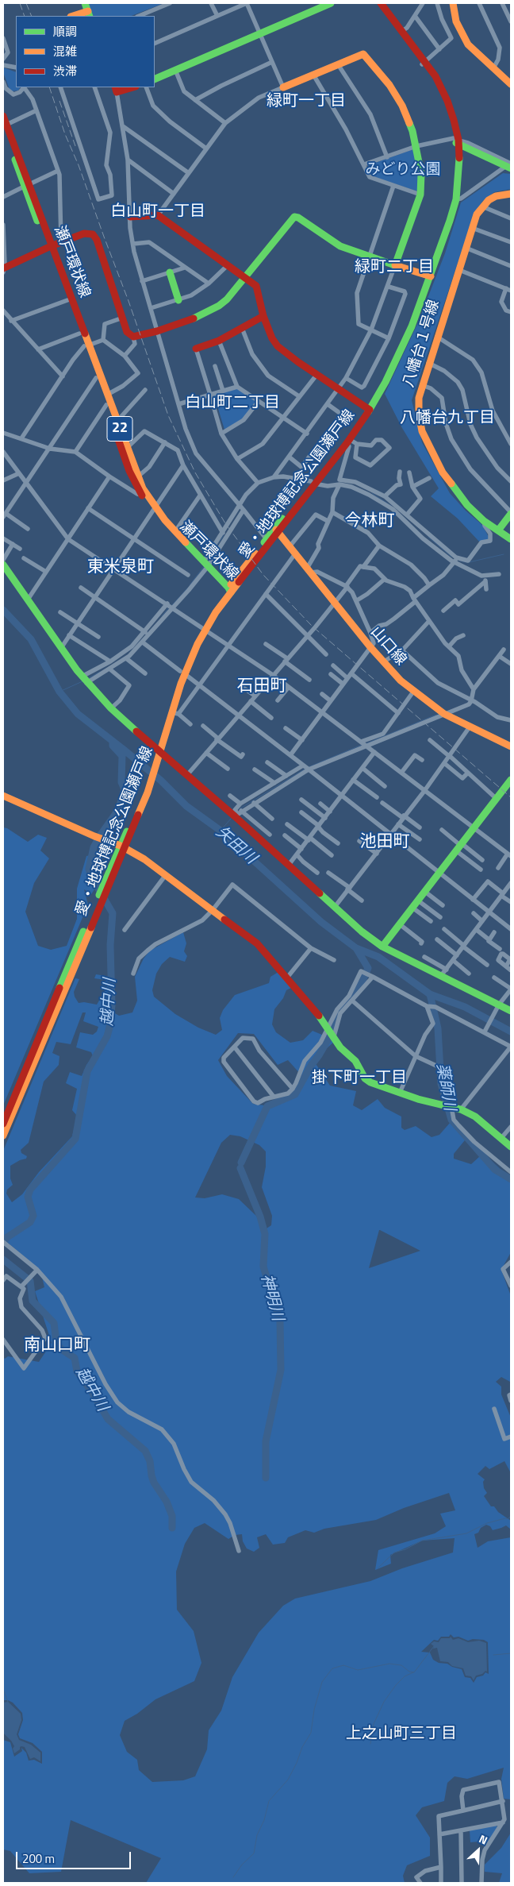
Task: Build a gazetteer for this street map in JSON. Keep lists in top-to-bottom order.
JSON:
{
  "streets": {
    "street": [
      "瀬戸環状線",
      "八幡台１号線",
      "22",
      "愛・地球博記念公園瀬戸線",
      "山口線"
    ]
  },
  "crossings": [
    ["瀬戸環状線", "愛・地球博記念公園瀬戸線"],
    ["愛・地球博記念公園瀬戸線", "山口線"]
  ],
  "districts": [
    "緑町一丁目",
    "白山町一丁目",
    "緑町二丁目",
    "白山町二丁目",
    "八幡台九丁目",
    "今林町",
    "東米泉町",
    "石田町",
    "池田町",
    "掛下町一丁目",
    "南山口町",
    "上之山町三丁目"
  ],
  "water": [
    "矢田川",
    "越中川",
    "薬師川",
    "神明川"
  ],
  "parks": ["みどり公園"],
  "legend": ["順調", "混雑", "渋滞"],
  "scale_bar": "200 m",
  "north": "top right"
}
